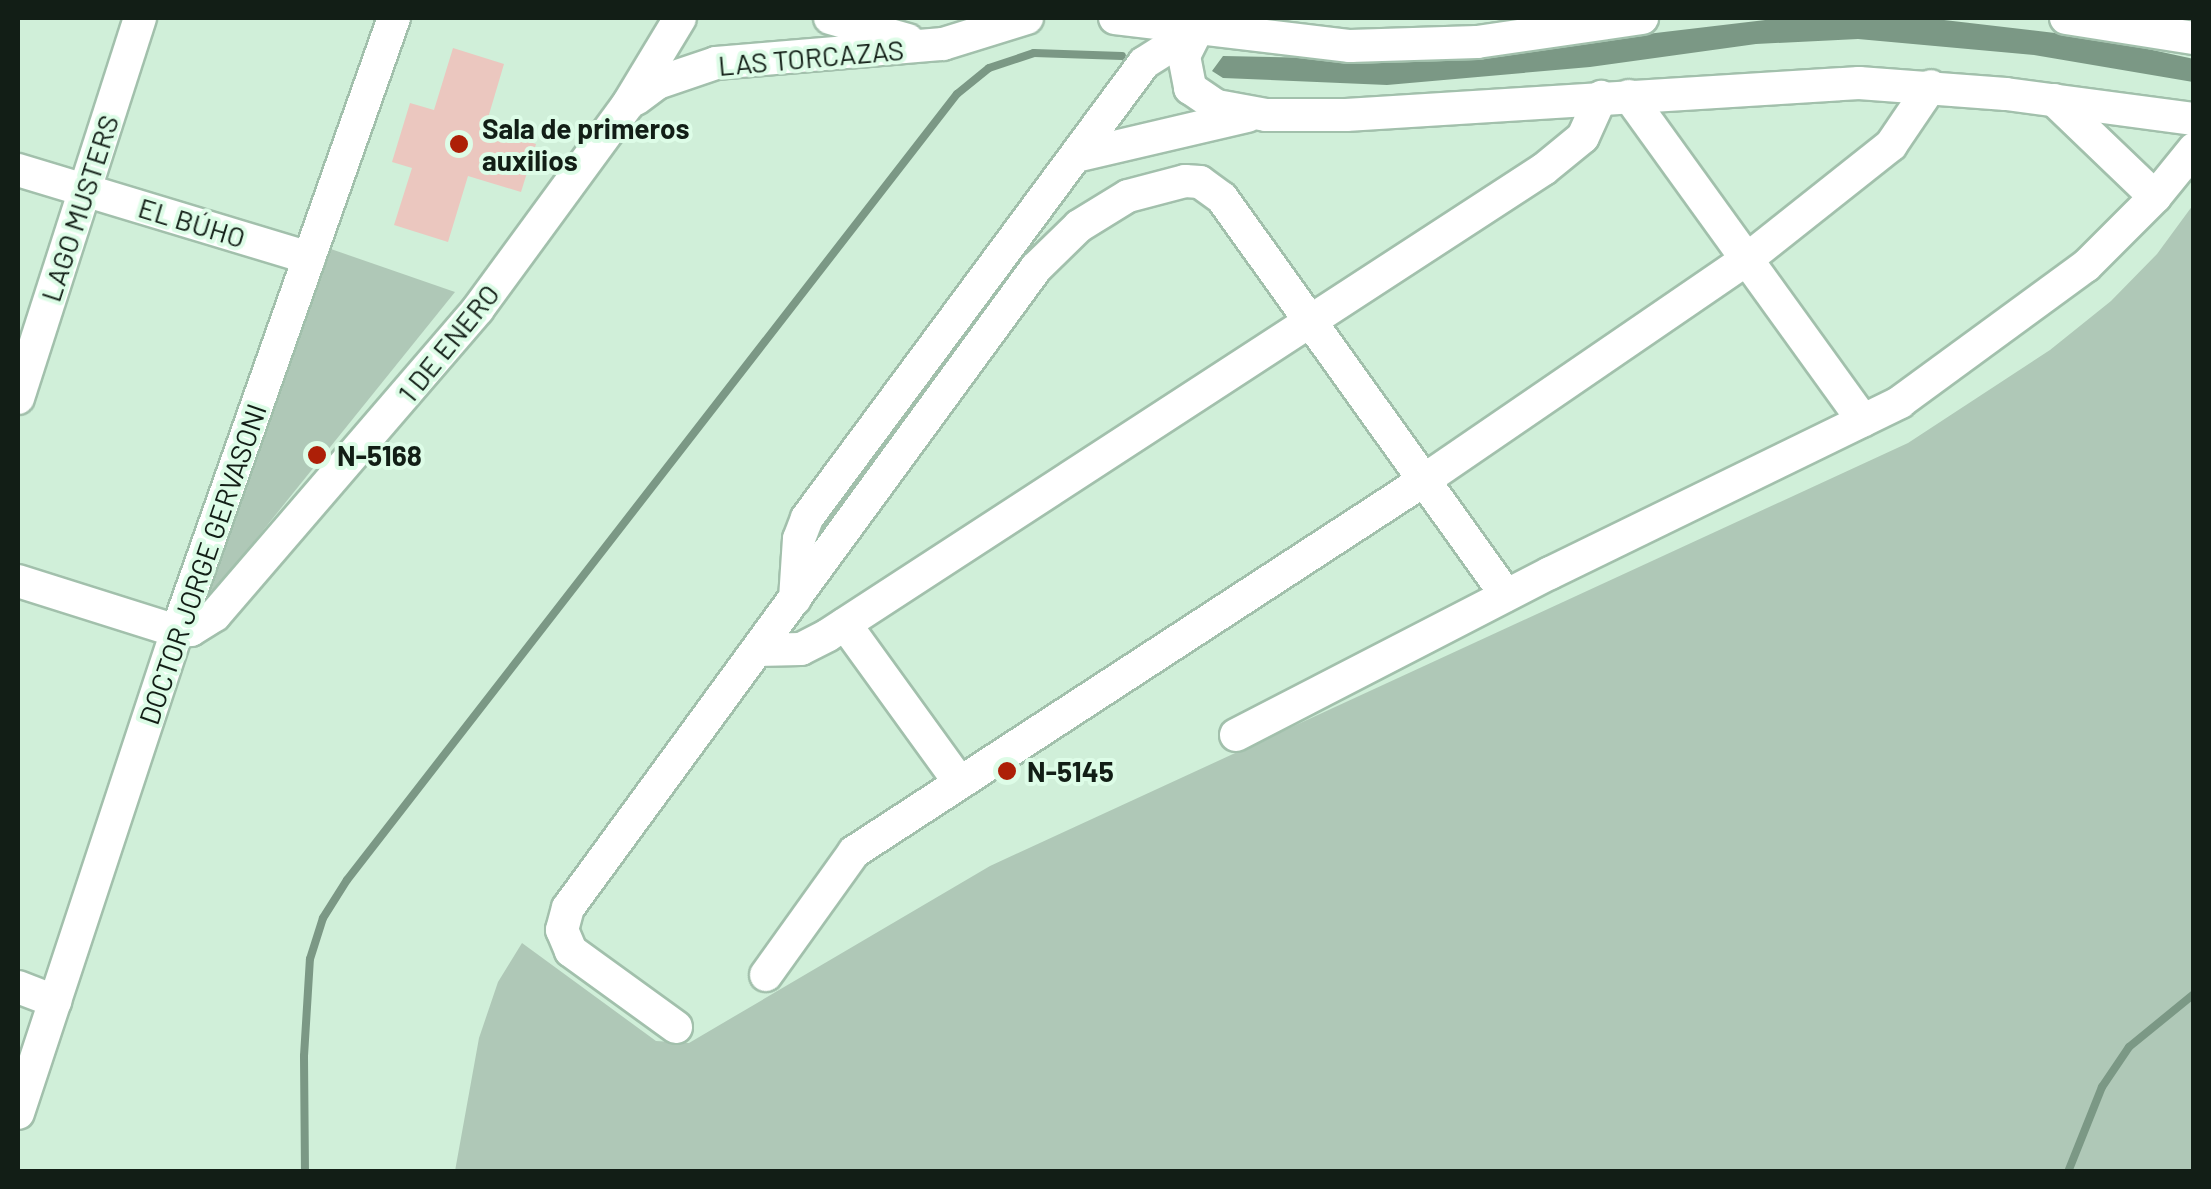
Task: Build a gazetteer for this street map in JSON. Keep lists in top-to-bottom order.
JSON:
{
  "streets": {
    "street": [
      "LAS TORCAZAS",
      "LAGO MUSTERS",
      "EL BÚHO",
      "1 DE ENERO",
      "DOCTOR JORGE GERVASONI"
    ]
  },
  "crossings": [
    ["LAS TORCAZAS", "1 DE ENERO"],
    ["LAGO MUSTERS", "EL BÚHO"],
    ["EL BÚHO", "DOCTOR JORGE GERVASONI"],
    ["1 DE ENERO", "DOCTOR JORGE GERVASONI"]
  ],
  "places": ["Sala de primeros auxilios", "N-5168", "N-5145"]
}
